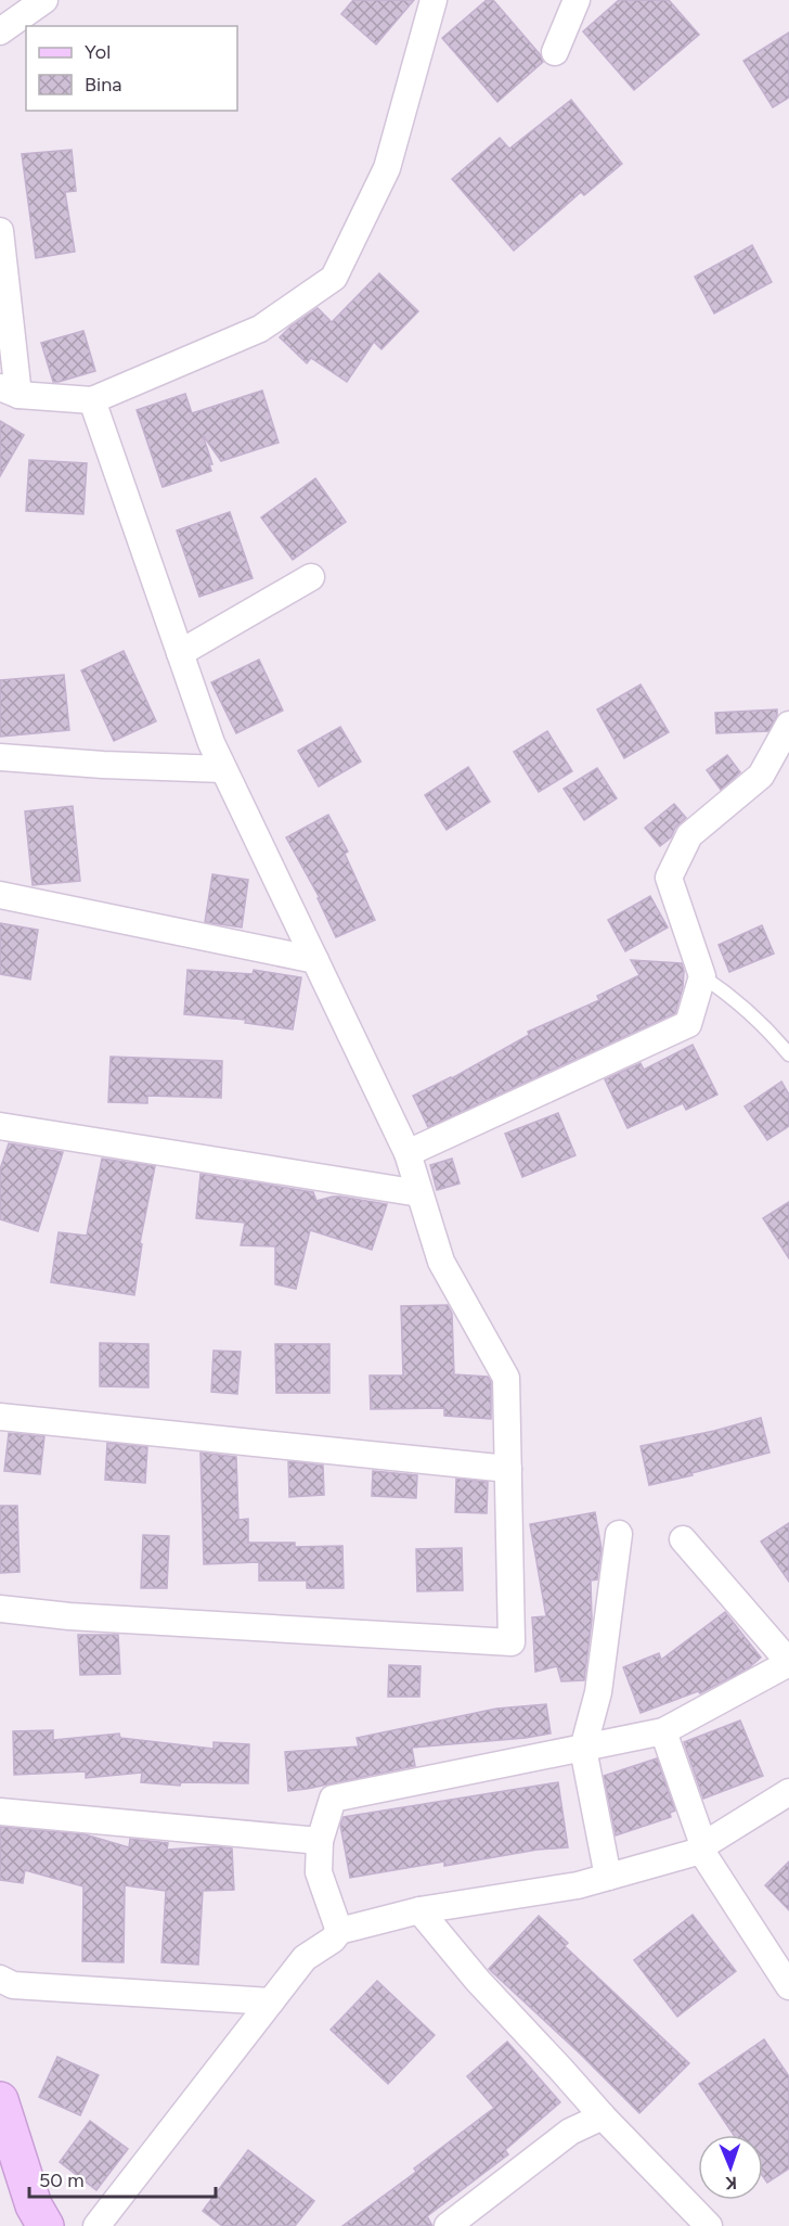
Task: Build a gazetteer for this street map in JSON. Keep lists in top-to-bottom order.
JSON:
{
  "legend": ["Yol", "Bina"],
  "scale_bar": "50 m",
  "north": "bottom"
}
